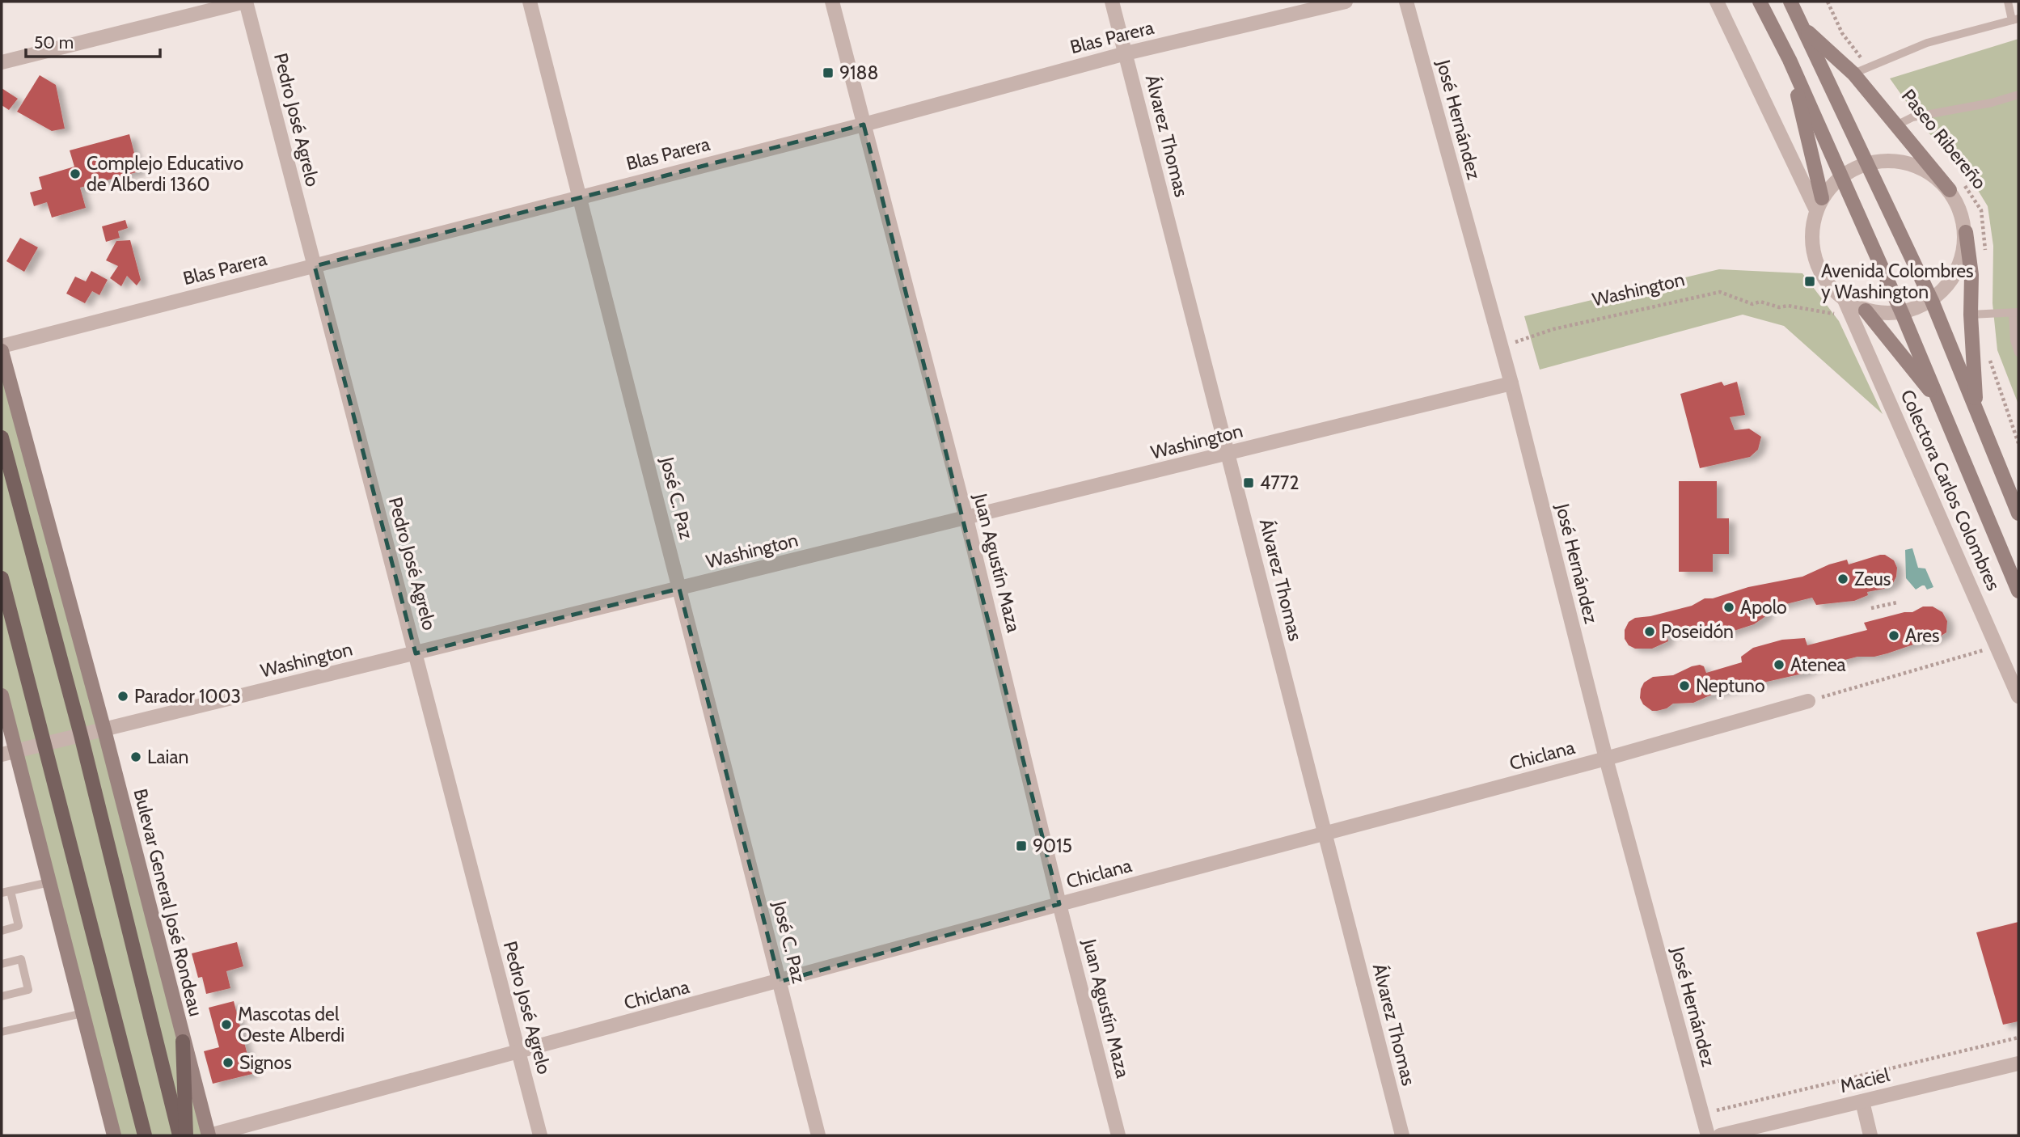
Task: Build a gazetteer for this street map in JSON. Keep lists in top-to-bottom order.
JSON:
{
  "streets": {
    "main road": ["Bulevar General José Rondeau"],
    "street": [
      "Blas Parera",
      "Pedro José Agrelo",
      "José Hernández",
      "Álvarez Thomas",
      "Washington",
      "Colectora Carlos Colombres",
      "José C. Paz",
      "Juan Agustín Maza",
      "Chiclana",
      "Maciel"
    ],
    "path": ["Paseo Ribereño"]
  },
  "crossings": [
    ["Blas Parera", "Pedro José Agrelo"],
    ["Blas Parera", "Álvarez Thomas"],
    ["Blas Parera", "José C. Paz"],
    ["Blas Parera", "Juan Agustín Maza"],
    ["Pedro José Agrelo", "Washington"],
    ["Pedro José Agrelo", "Chiclana"],
    ["José Hernández", "Washington"],
    ["José Hernández", "Chiclana"],
    ["Álvarez Thomas", "Washington"],
    ["Álvarez Thomas", "Chiclana"],
    ["Washington", "José C. Paz"],
    ["Washington", "Juan Agustín Maza"],
    ["Washington", "Bulevar General José Rondeau"],
    ["José C. Paz", "Chiclana"],
    ["Juan Agustín Maza", "Chiclana"],
    ["Chiclana", "Bulevar General José Rondeau"]
  ],
  "places": {
    "transit": [
      "9188",
      "Avenida Colombres y Washington",
      "4772",
      "9015"
    ],
    "other": [
      "Complejo Educativo de Alberdi 1360",
      "Zeus",
      "Apolo",
      "Poseidón",
      "Ares",
      "Atenea",
      "Neptuno",
      "Parador 1003",
      "Laian",
      "Mascotas del Oeste Alberdi",
      "Signos"
    ]
  },
  "scale_bar": "50 m"
}
